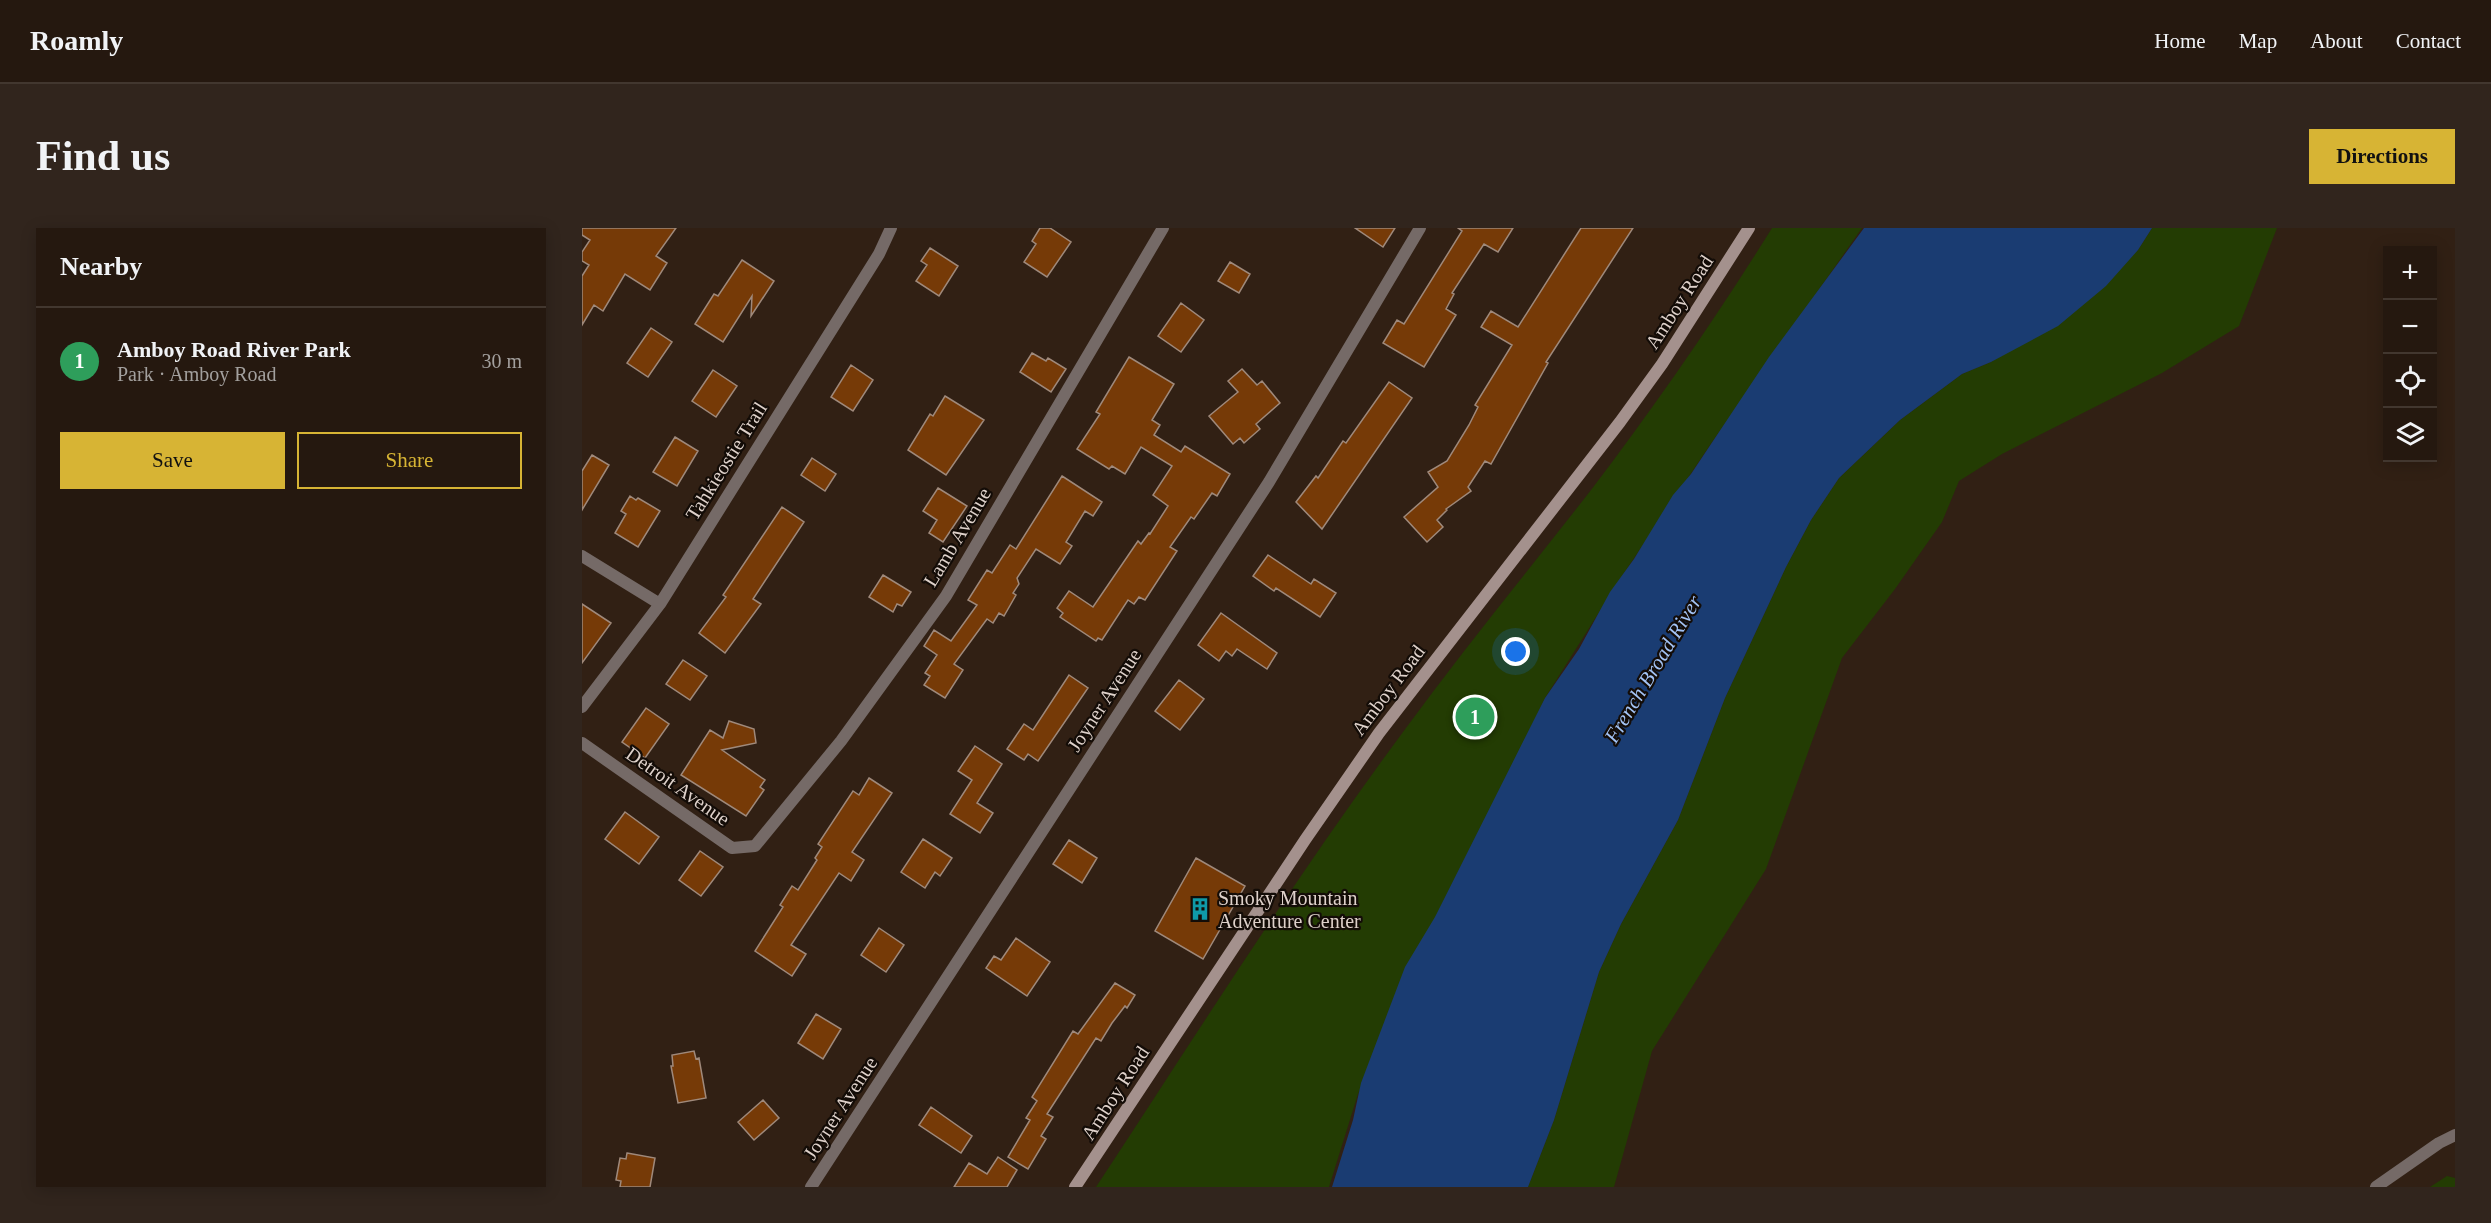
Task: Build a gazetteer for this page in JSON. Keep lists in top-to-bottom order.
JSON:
{
  "streets": {
    "main road": ["Amboy Road"],
    "street": [
      "Tahkieostie Trail",
      "Lamb Avenue",
      "Joyner Avenue",
      "Detroit Avenue"
    ]
  },
  "crossings": [
    ["Lamb Avenue", "Detroit Avenue"]
  ],
  "water": ["French Broad River"],
  "places": {
    "building": ["Smoky Mountain Adventure Center"]
  },
  "page": {
    "header": "Roamly",
    "nav": [
      "Home",
      "Map",
      "About",
      "Contact"
    ],
    "buttons": [
      "Directions",
      ["Save", "Share"]
    ],
    "title": "Find us",
    "heading": "Nearby",
    "map_buttons": ["+", "−"],
    "list": [
      {
        "mark": "1",
        "name": "Amboy Road River Park",
        "note": "Park · Amboy Road",
        "value": "30 m"
      }
    ],
    "pins": "1"
  }
}
